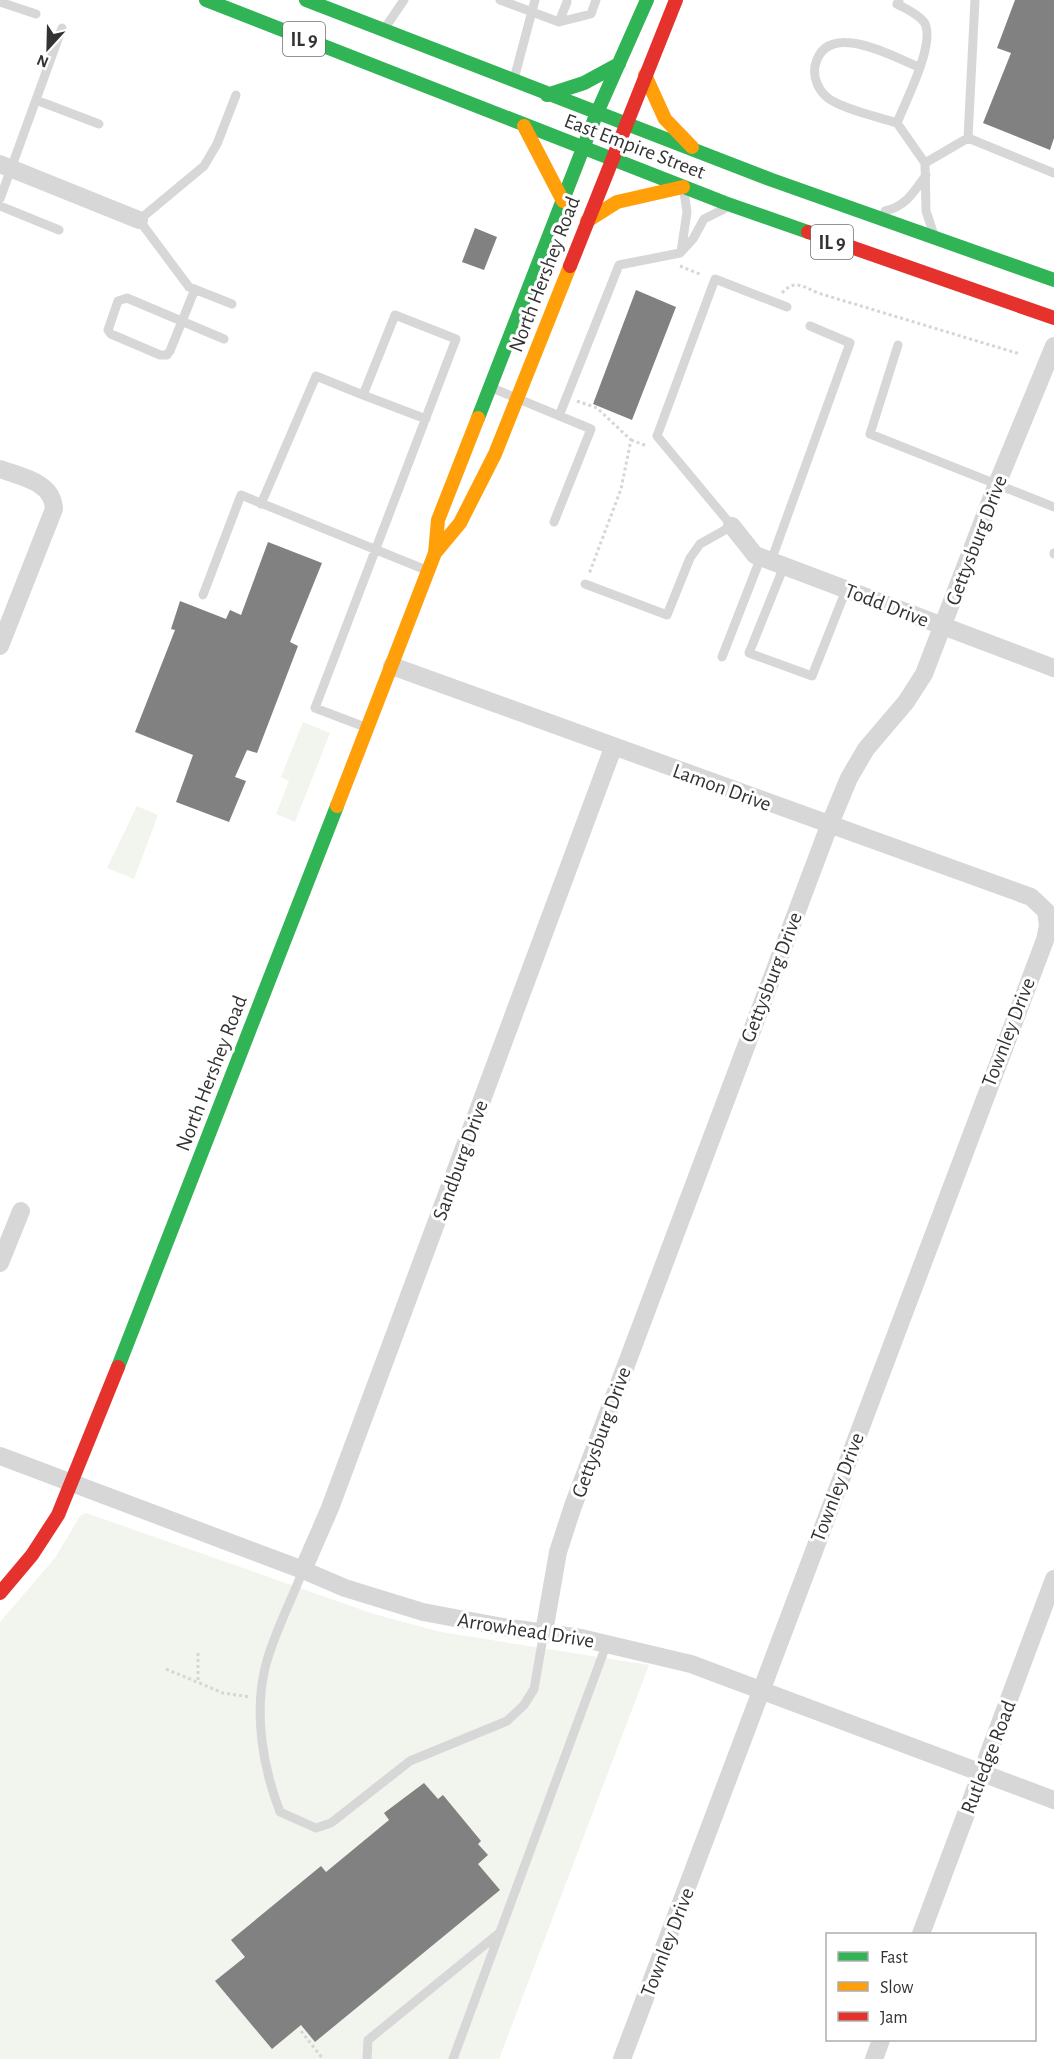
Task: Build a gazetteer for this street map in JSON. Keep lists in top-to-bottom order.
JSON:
{
  "streets": {
    "main road": ["IL 9", "East Empire Street", "North Hershey Road"],
    "street": [
      "Gettysburg Drive",
      "Todd Drive",
      "Lamon Drive",
      "Townley Drive",
      "Sandburg Drive",
      "Arrowhead Drive",
      "Rutledge Road"
    ]
  },
  "crossings": [
    ["East Empire Street", "North Hershey Road"],
    ["North Hershey Road", "Lamon Drive"],
    ["North Hershey Road", "Arrowhead Drive"],
    ["Gettysburg Drive", "Todd Drive"],
    ["Gettysburg Drive", "Lamon Drive"],
    ["Gettysburg Drive", "Arrowhead Drive"],
    ["Lamon Drive", "Townley Drive"],
    ["Lamon Drive", "Sandburg Drive"],
    ["Townley Drive", "Arrowhead Drive"],
    ["Sandburg Drive", "Arrowhead Drive"],
    ["Arrowhead Drive", "Rutledge Road"]
  ],
  "legend": ["Fast", "Slow", "Jam"],
  "north": "bottom"
}
